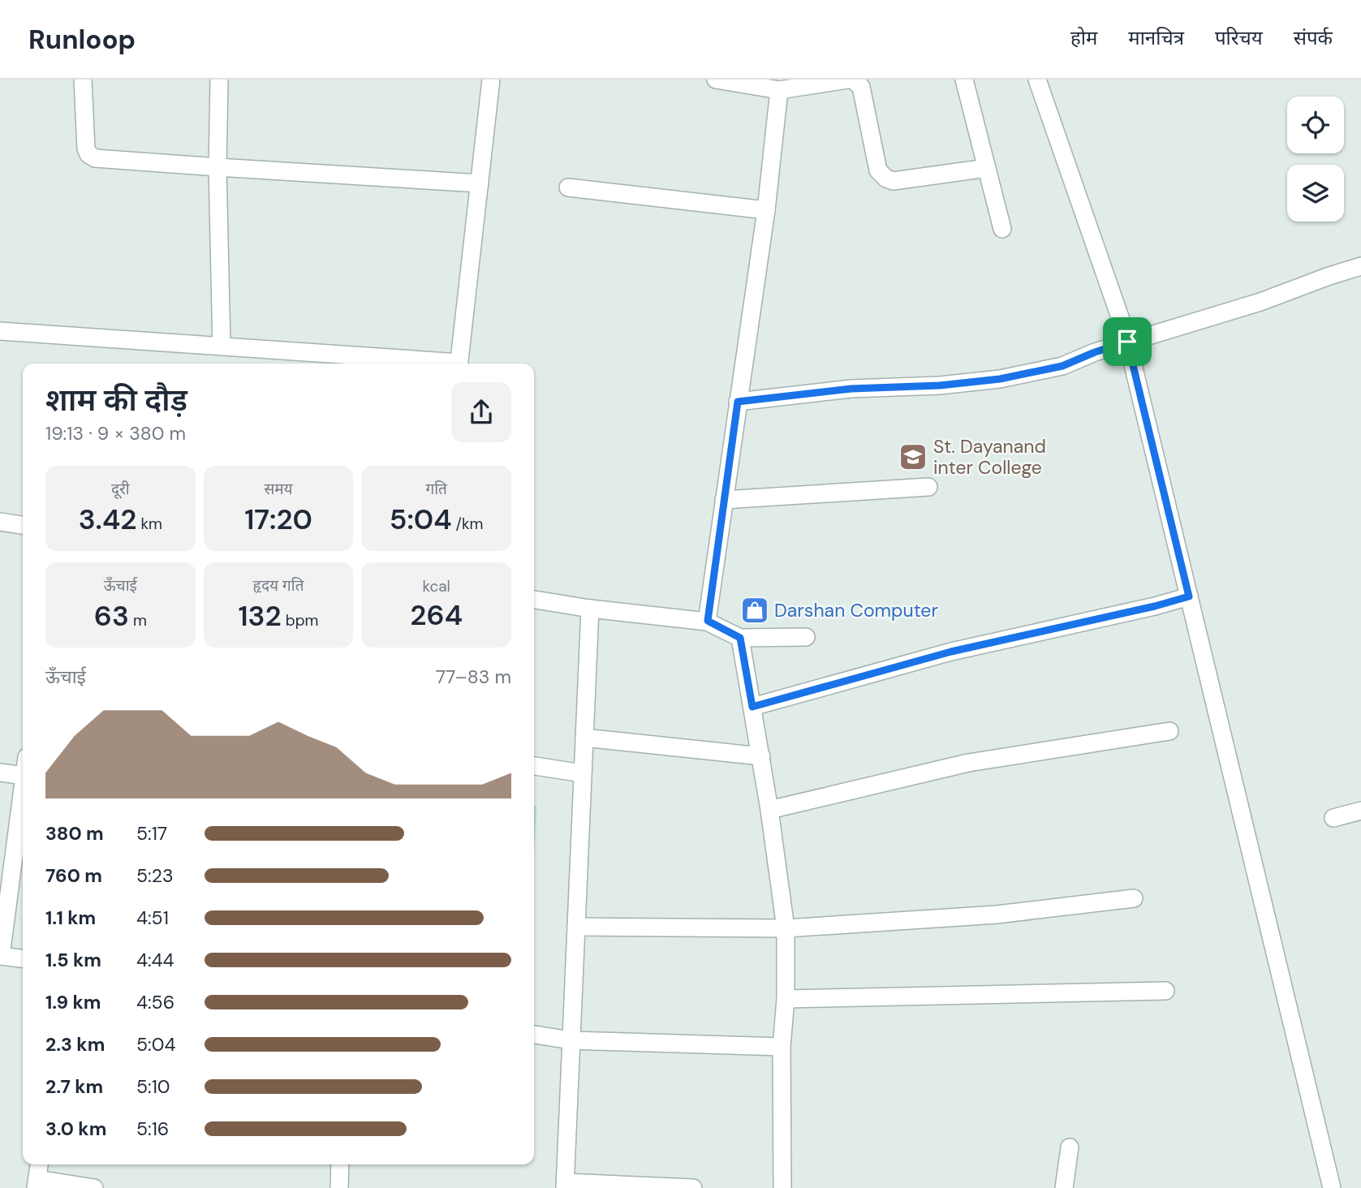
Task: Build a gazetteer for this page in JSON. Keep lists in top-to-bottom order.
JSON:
{
  "places": {
    "school or university": ["St. Dayanand inter College"],
    "shop": ["Darshan Computer"]
  },
  "page": {
    "header": "Runloop",
    "nav": [
      "होम",
      "मानचित्र",
      "परिचय",
      "संपर्क"
    ],
    "heading": ["शाम की दौड़", "19:13 · 9 × 380 m"],
    "stats": [
      ["दूरी", "3.42 km"],
      ["समय", "17:20"],
      ["गति", "5:04 /km"],
      ["ऊँचाई", "63 m"],
      ["हृदय गति", "132 bpm"],
      ["kcal", "264"]
    ],
    "chart": ["ऊँचाई", "77–83 m"],
    "list": [
      {
        "name": "380 m",
        "note": "5:17"
      },
      {
        "name": "760 m",
        "note": "5:23"
      },
      {
        "name": "1.1 km",
        "note": "4:51"
      },
      {
        "name": "1.5 km",
        "note": "4:44"
      },
      {
        "name": "1.9 km",
        "note": "4:56"
      },
      {
        "name": "2.3 km",
        "note": "5:04"
      },
      {
        "name": "2.7 km",
        "note": "5:10"
      },
      {
        "name": "3.0 km",
        "note": "5:16"
      }
    ]
  }
}
